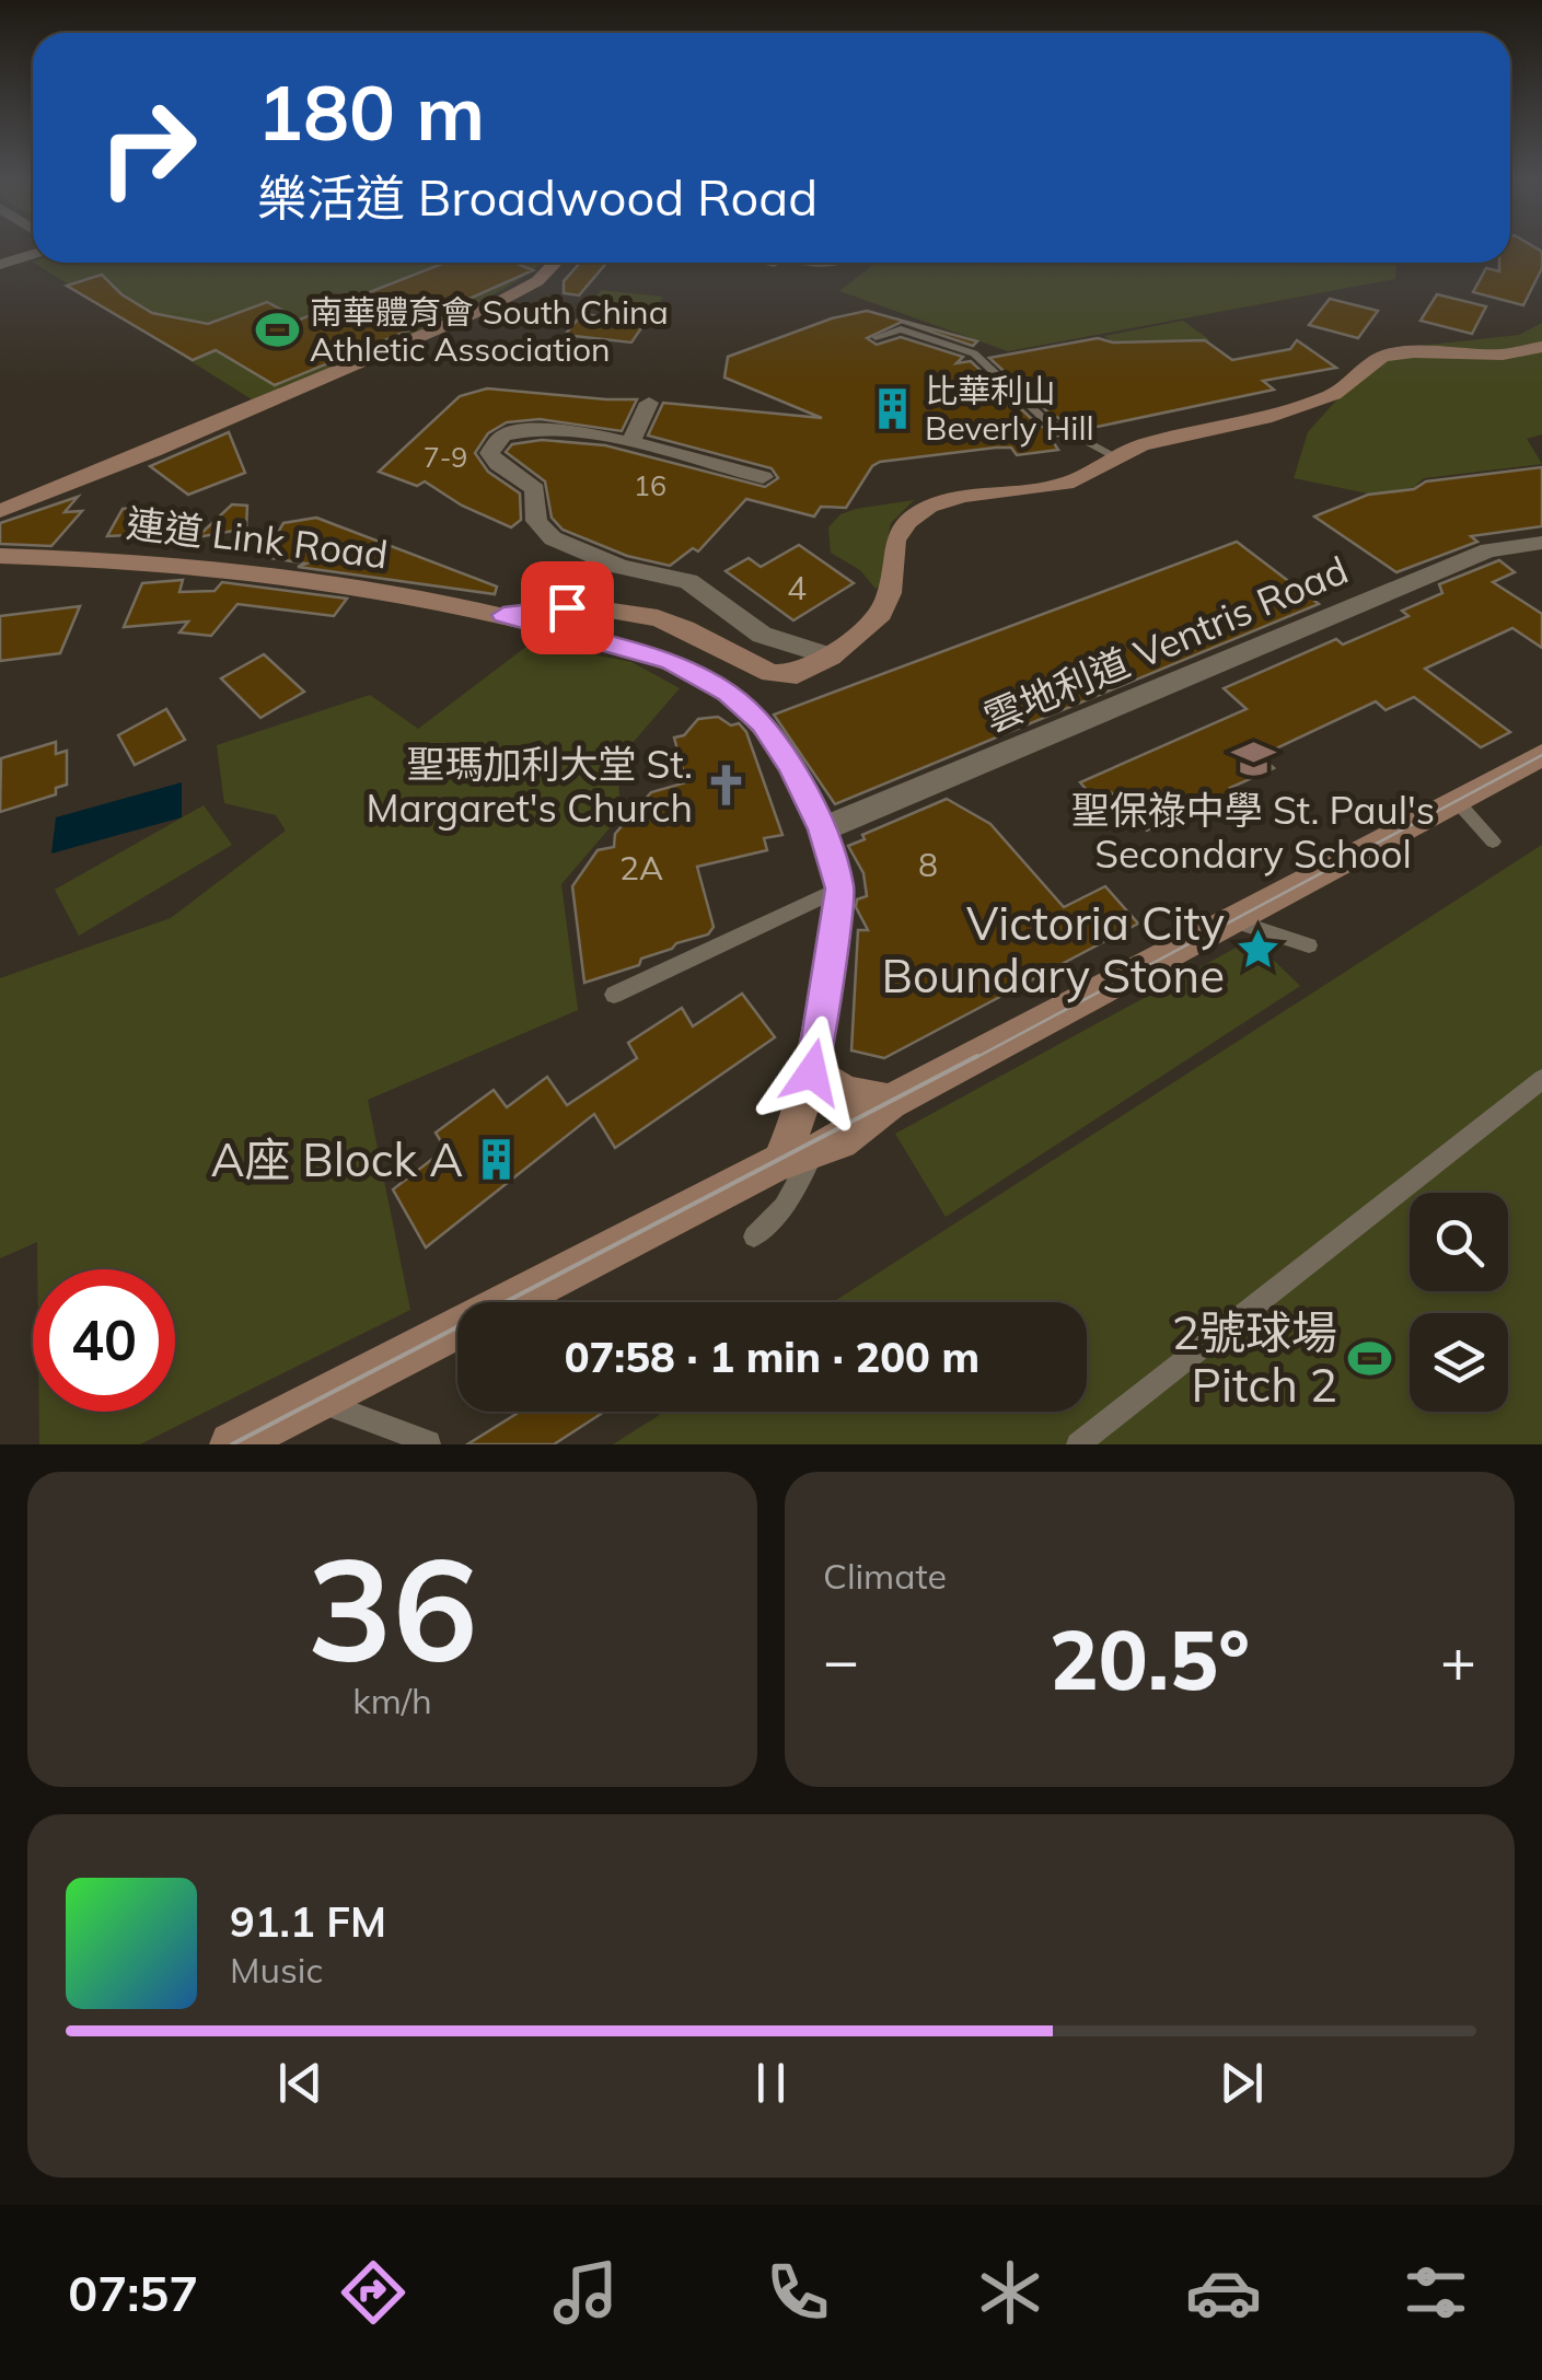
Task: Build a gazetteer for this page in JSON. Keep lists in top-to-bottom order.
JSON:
{
  "streets": {
    "street": ["連道 Link Road", "雲地利道 Ventris Road"]
  },
  "places": {
    "sports": ["南華體育會 South China Athletic Association", "2號球場 Pitch 2"],
    "building": ["比華利山 Beverly Hill", "A座 Block A"],
    "school or university": ["聖保祿中學 St. Paul's Secondary School"],
    "church": ["聖瑪加利大堂 St. Margaret's Church"],
    "place": ["Victoria City Boundary Stone"]
  },
  "house_numbers": [
    "7-9",
    "16",
    "4",
    "8",
    "2A"
  ],
  "page": {
    "turn": ["180 m", "樂活道 Broadwood Road"],
    "limit": "40",
    "trip": "07:58 · 1 min · 200 m",
    "tile": [
      ["36", "km/h"],
      "Climate"
    ],
    "heat": ["−", "20.5°", "+"],
    "song": ["91.1 FM", "Music"],
    "tabs": "07:57"
  }
}
